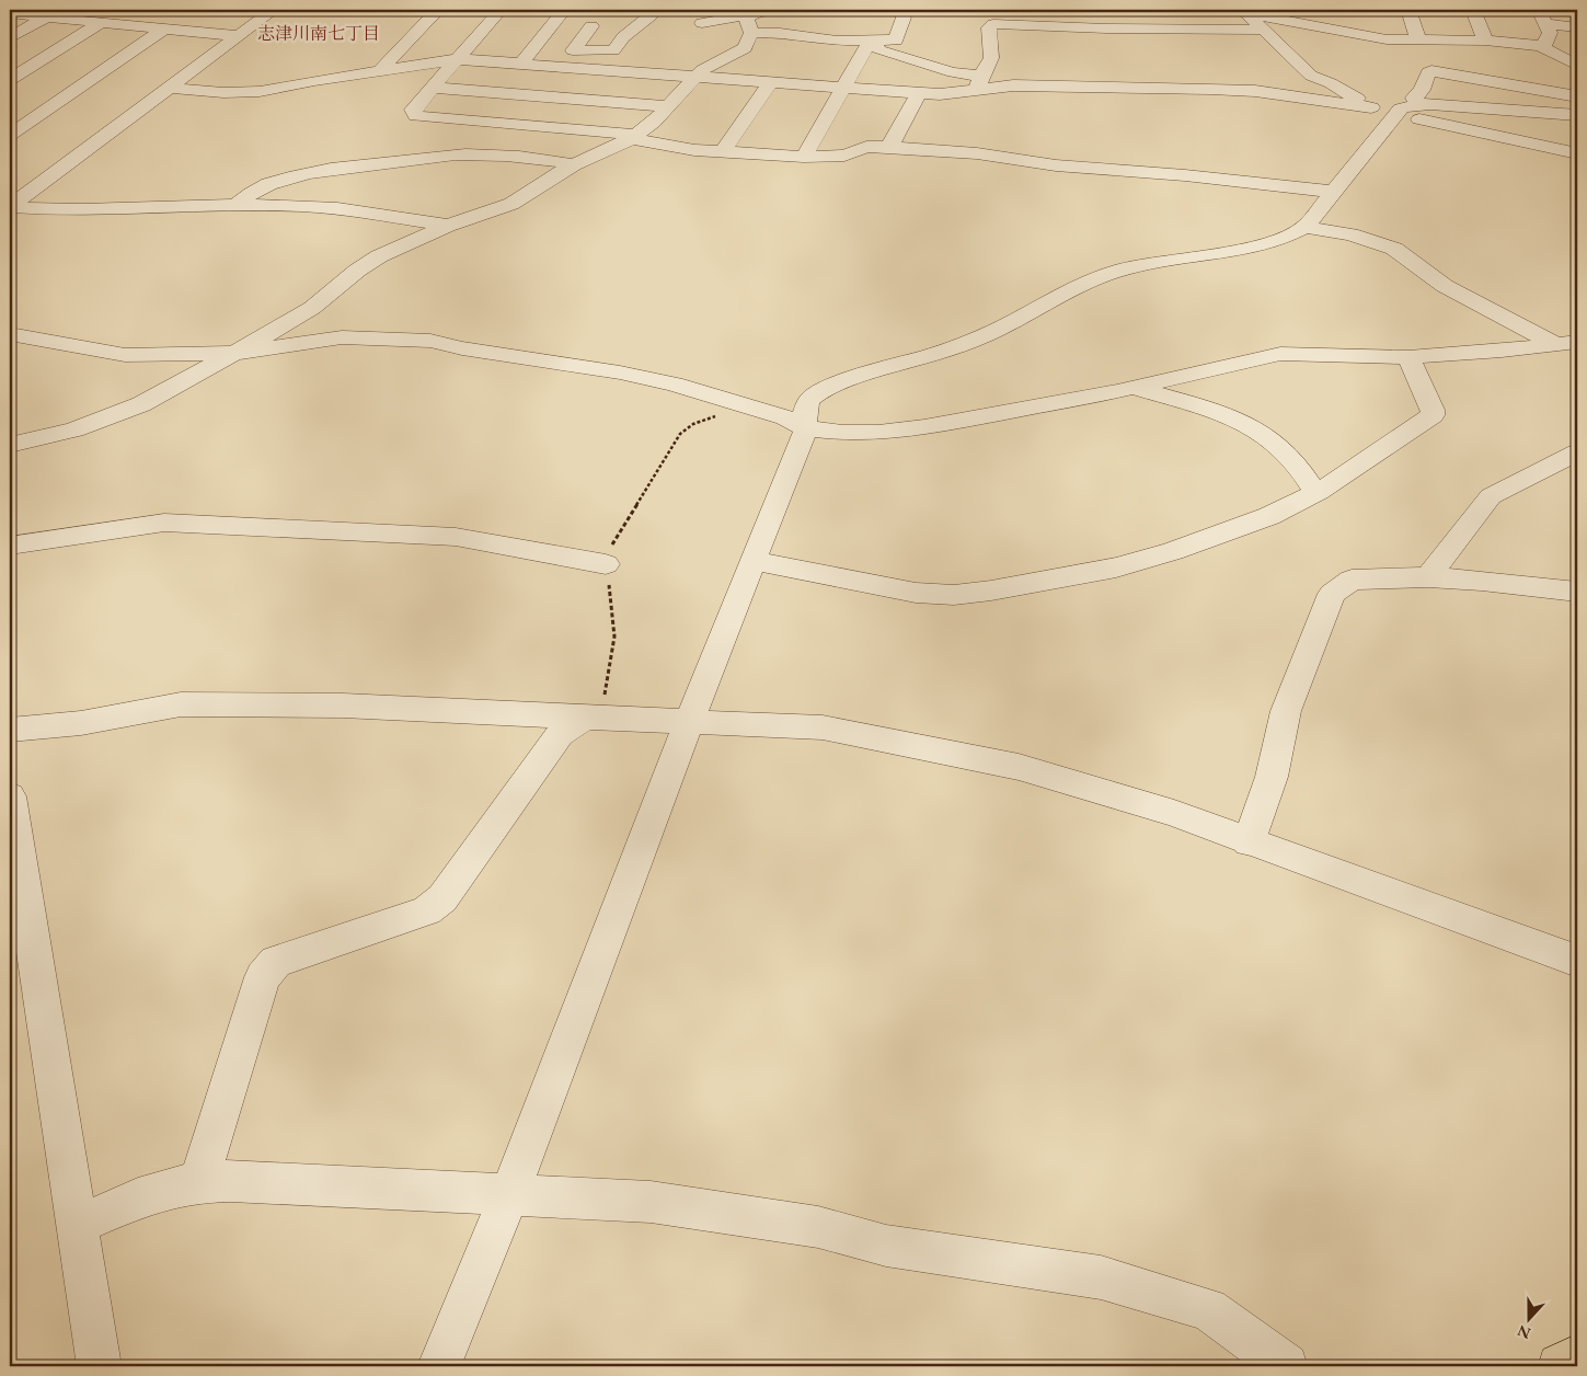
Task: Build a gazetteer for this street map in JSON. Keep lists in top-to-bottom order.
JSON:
{
  "districts": ["志津川南七丁目"],
  "north": "bottom"
}
